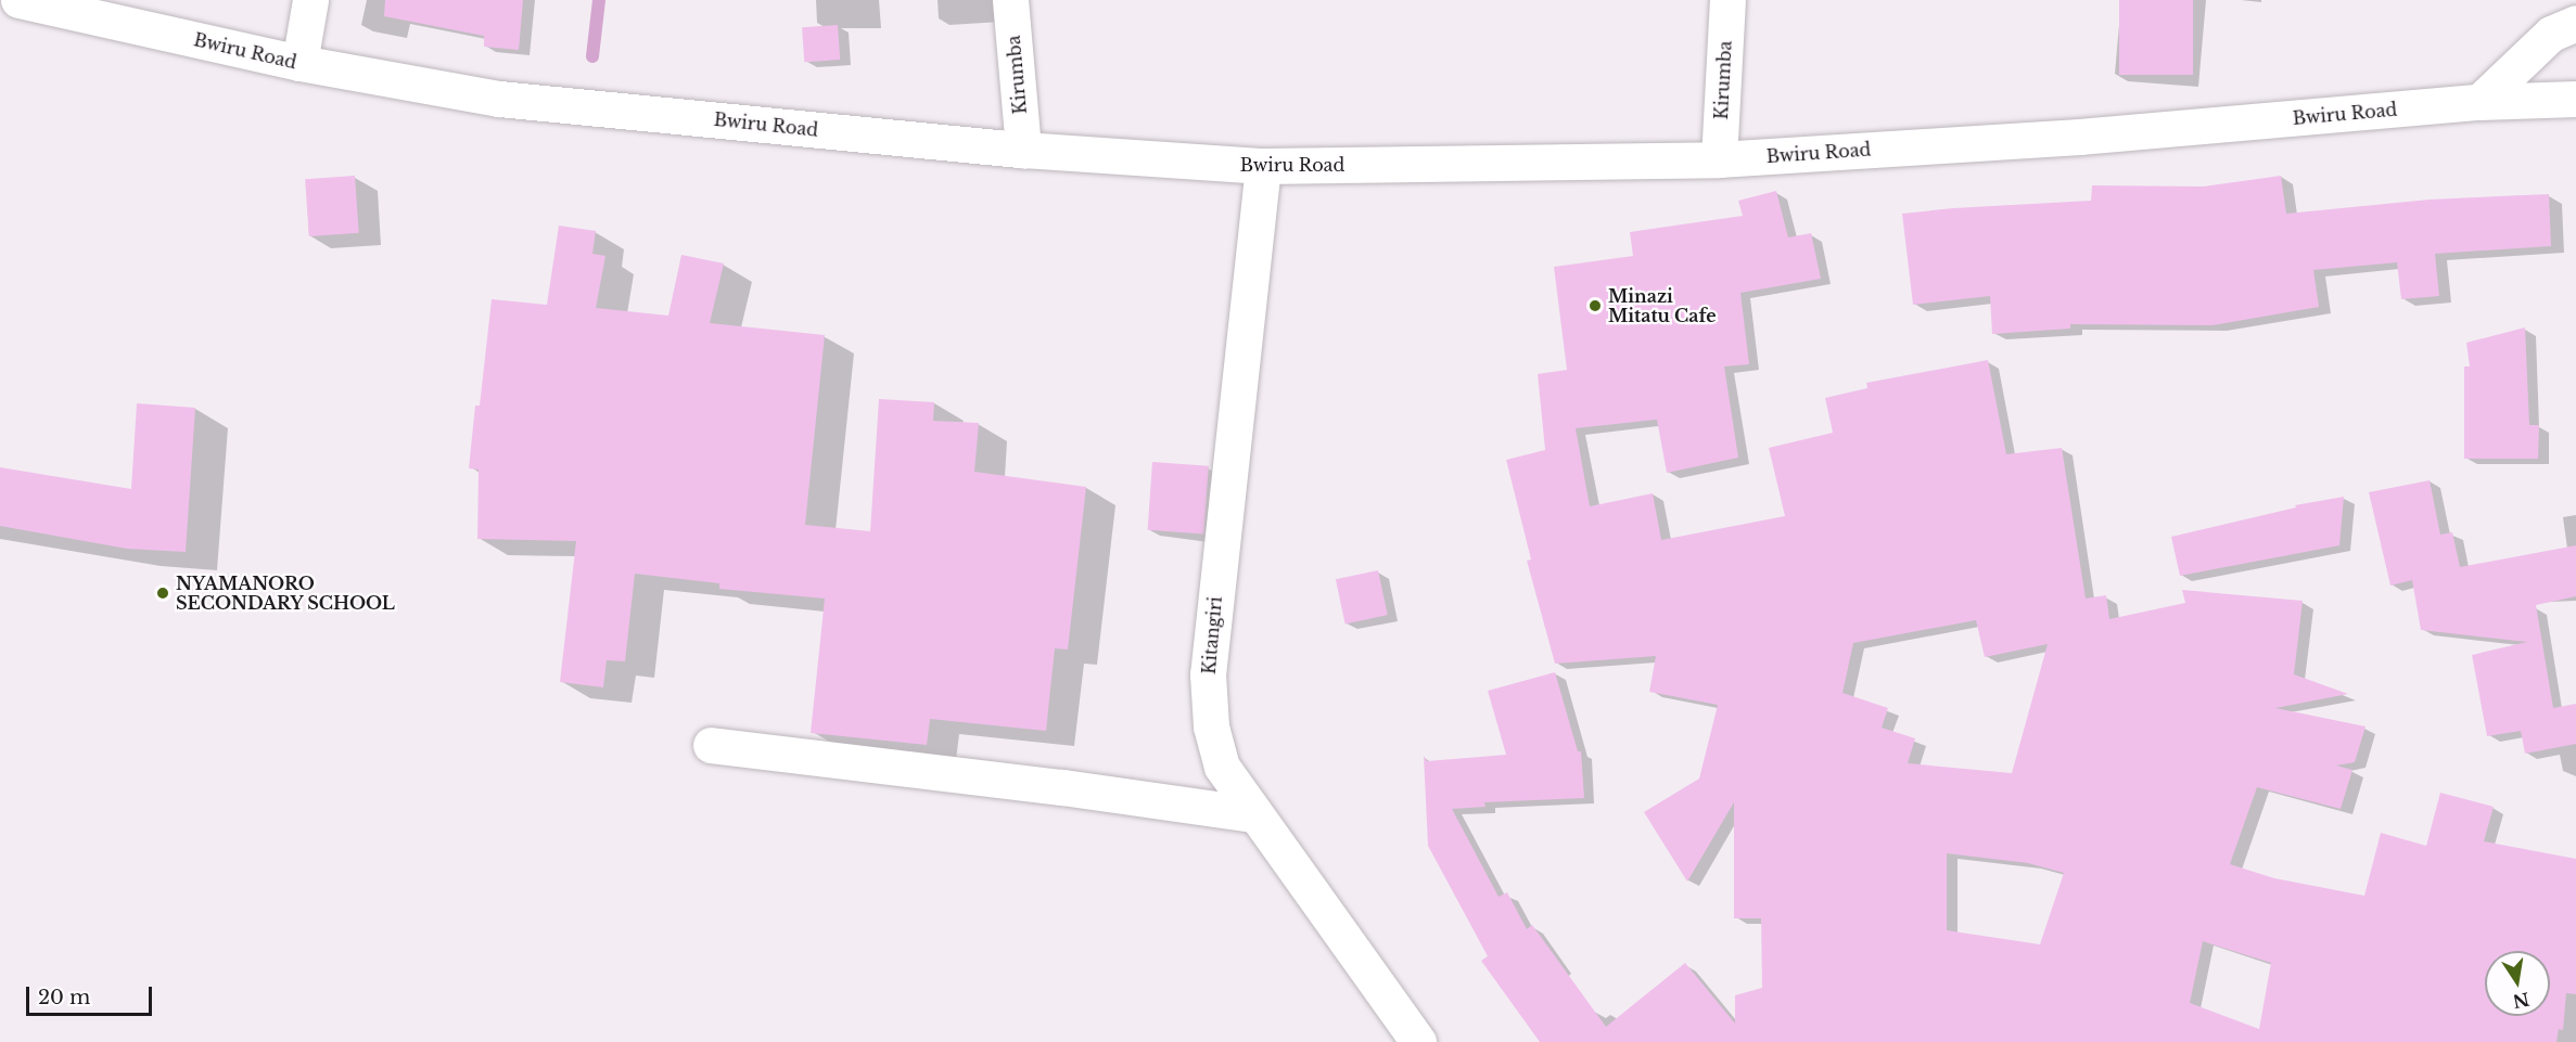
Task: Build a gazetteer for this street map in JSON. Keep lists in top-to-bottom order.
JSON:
{
  "streets": {
    "main road": ["Bwiru Road", "Kirumba", "Kitangiri"]
  },
  "crossings": [
    ["Bwiru Road", "Kirumba"],
    ["Bwiru Road", "Kitangiri"]
  ],
  "places": ["Minazi Mitatu Cafe", "NYAMANORO SECONDARY SCHOOL"],
  "scale_bar": "20 m",
  "north": "bottom"
}
